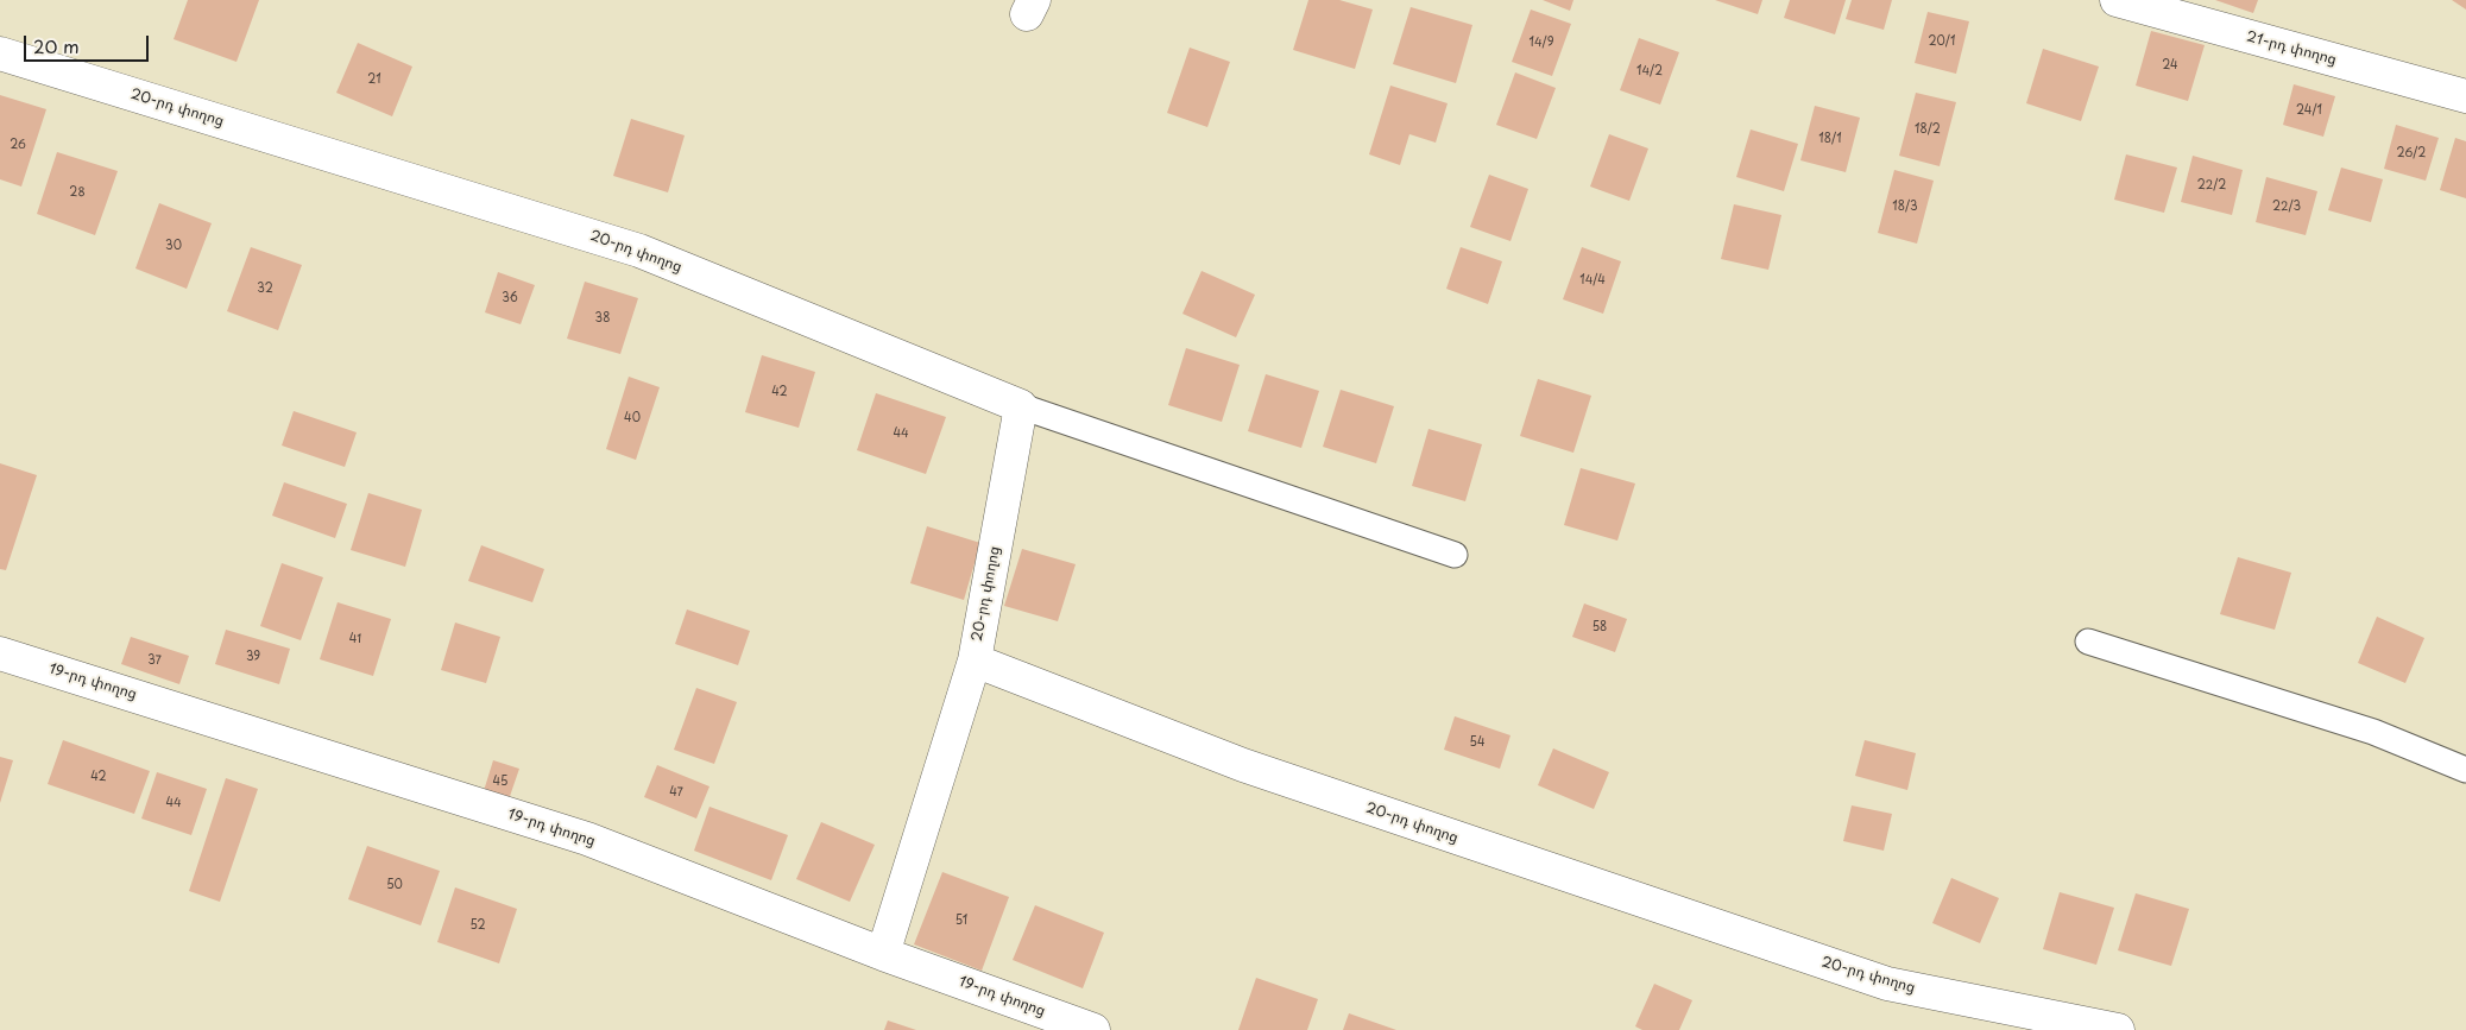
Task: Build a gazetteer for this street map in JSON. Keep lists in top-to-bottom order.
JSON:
{
  "streets": {
    "street": ["21-րդ փողոց", "20-րդ փողոց", "19-րդ փողոց"]
  },
  "house_numbers": [
    "20/1",
    "14/9",
    "24",
    "14/2",
    "21",
    "24/1",
    "18/2",
    "18/1",
    "26",
    "26/2",
    "22/2",
    "28",
    "18/3",
    "22/3",
    "30",
    "14/4",
    "32",
    "36",
    "38",
    "42",
    "40",
    "44",
    "58",
    "41",
    "39",
    "37",
    "54",
    "42",
    "45",
    "47",
    "44",
    "50",
    "51",
    "52"
  ],
  "scale_bar": "20 m"
}
